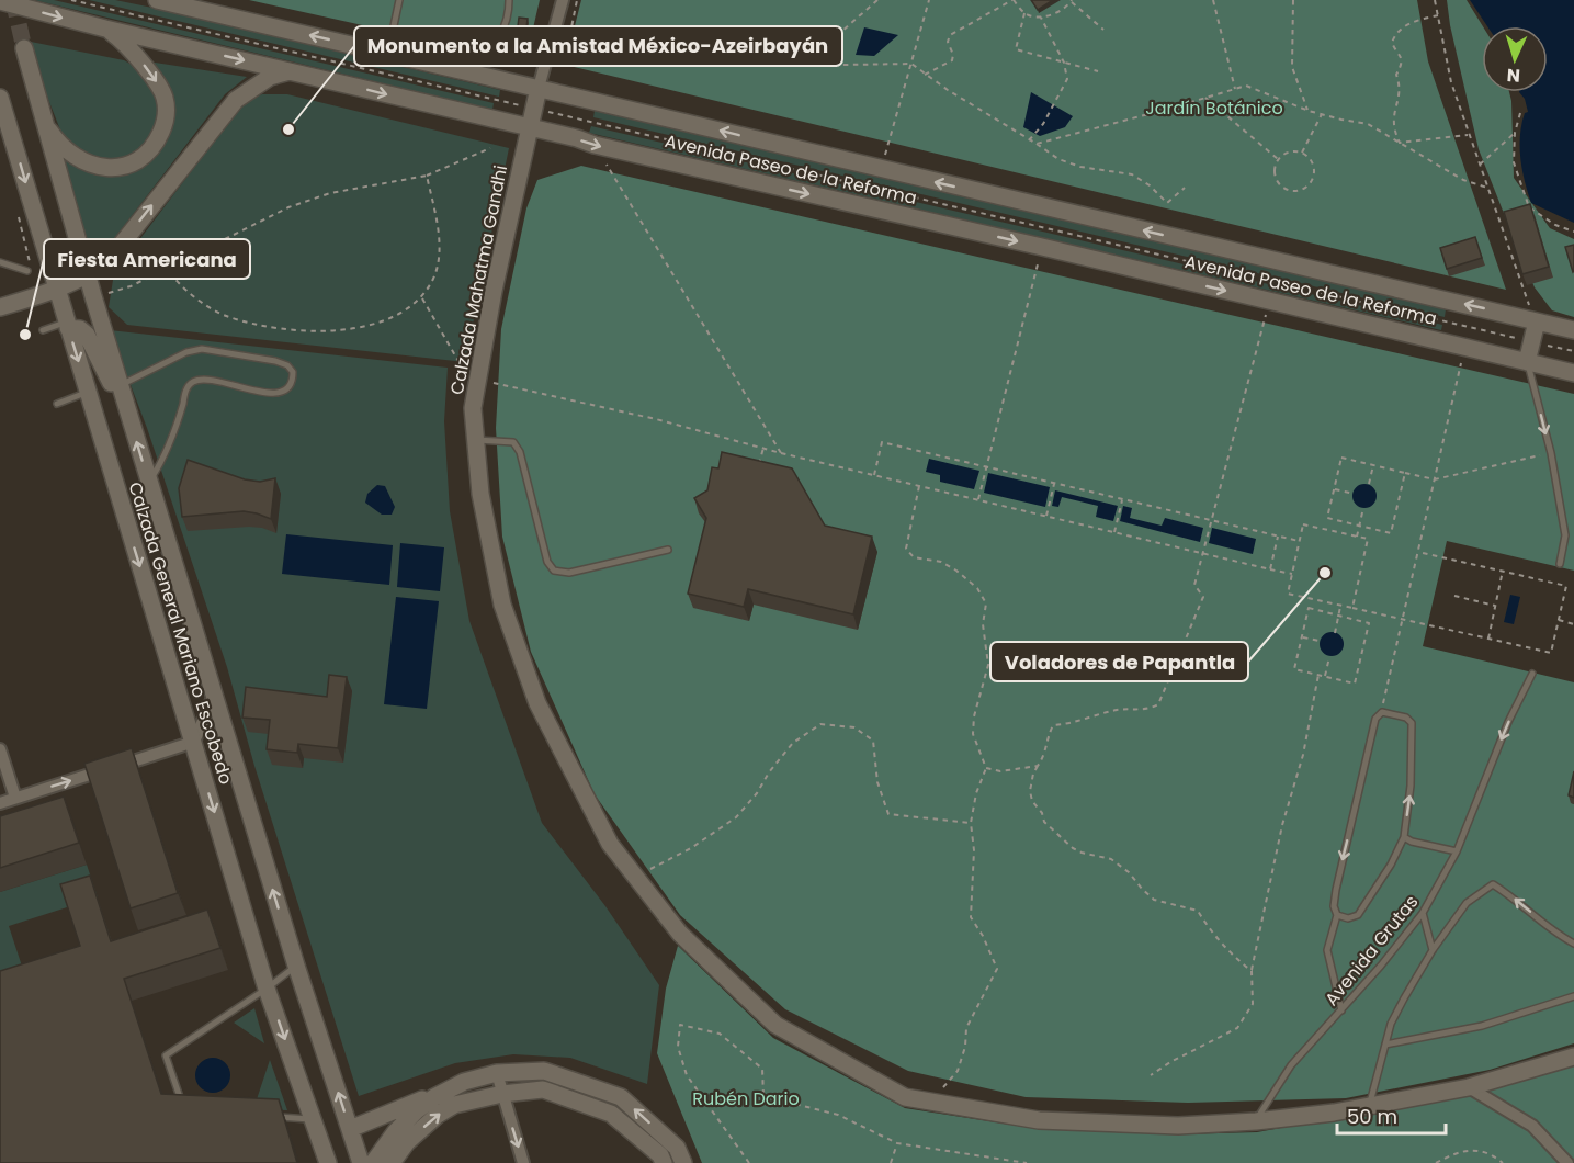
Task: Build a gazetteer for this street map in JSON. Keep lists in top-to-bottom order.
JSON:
{
  "streets": {
    "main road": ["Avenida Paseo de la Reforma", "Calzada Mahatma Gandhi", "Calzada General Mariano Escobedo"],
    "lane": ["Avenida Grutas"]
  },
  "crossings": [
    ["Avenida Paseo de la Reforma", "Calzada Mahatma Gandhi"],
    ["Calzada Mahatma Gandhi", "Avenida Grutas"]
  ],
  "one_way": ["Avenida Grutas"],
  "parks": ["Jardín Botánico", "Rubén Dario"],
  "places": ["Monumento a la Amistad México-Azeirbayán", "Fiesta Americana", "Voladores de Papantla"],
  "scale_bar": "50 m",
  "north": "bottom"
}
